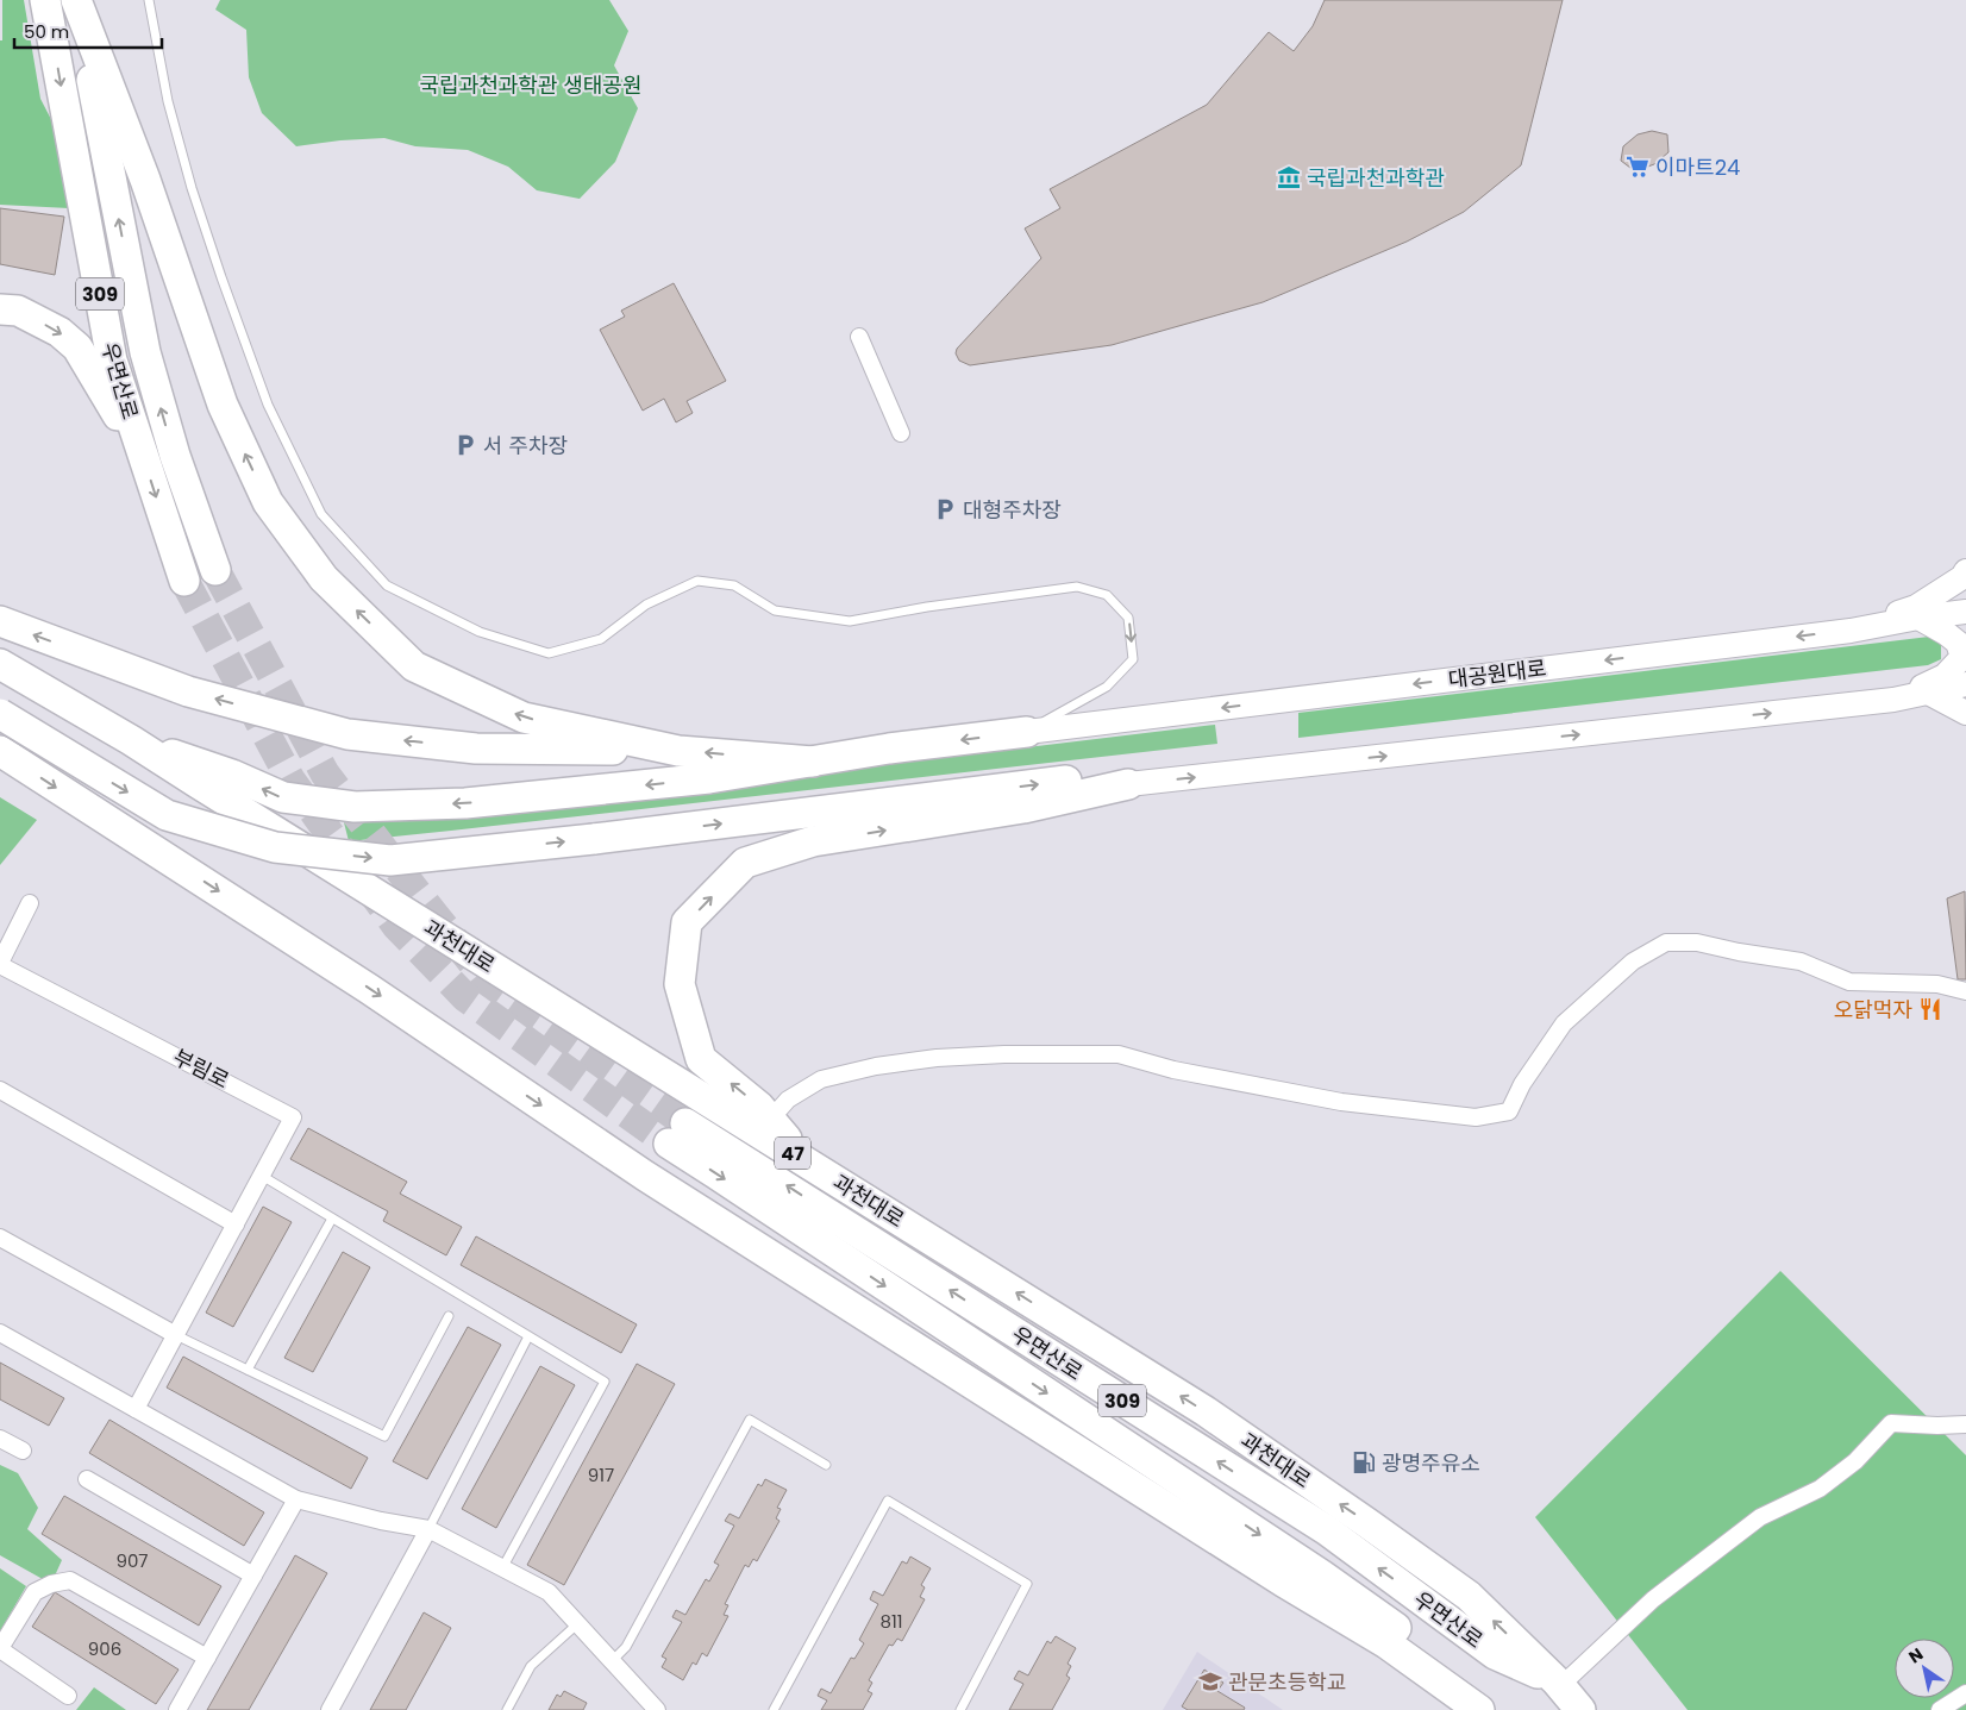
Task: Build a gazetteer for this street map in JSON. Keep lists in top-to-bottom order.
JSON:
{
  "streets": {
    "highway": [
      "309",
      "우면산로",
      "과천대로",
      "47"
    ],
    "street": ["대공원대로", "부림로"]
  },
  "crossings": [
    ["우면산로", "과천대로"]
  ],
  "parks": ["국립과천과학관 생태공원"],
  "places": {
    "supermarket": ["이마트24"],
    "museum": ["국립과천과학관"],
    "parking": ["서 주차장", "대형주차장"],
    "restaurant": ["오닭먹자"],
    "fuel station": ["광명주유소"],
    "school or university": ["관문초등학교"]
  },
  "house_numbers": [
    "917",
    "907",
    "811",
    "906"
  ],
  "scale_bar": "50 m",
  "north": "top left"
}
